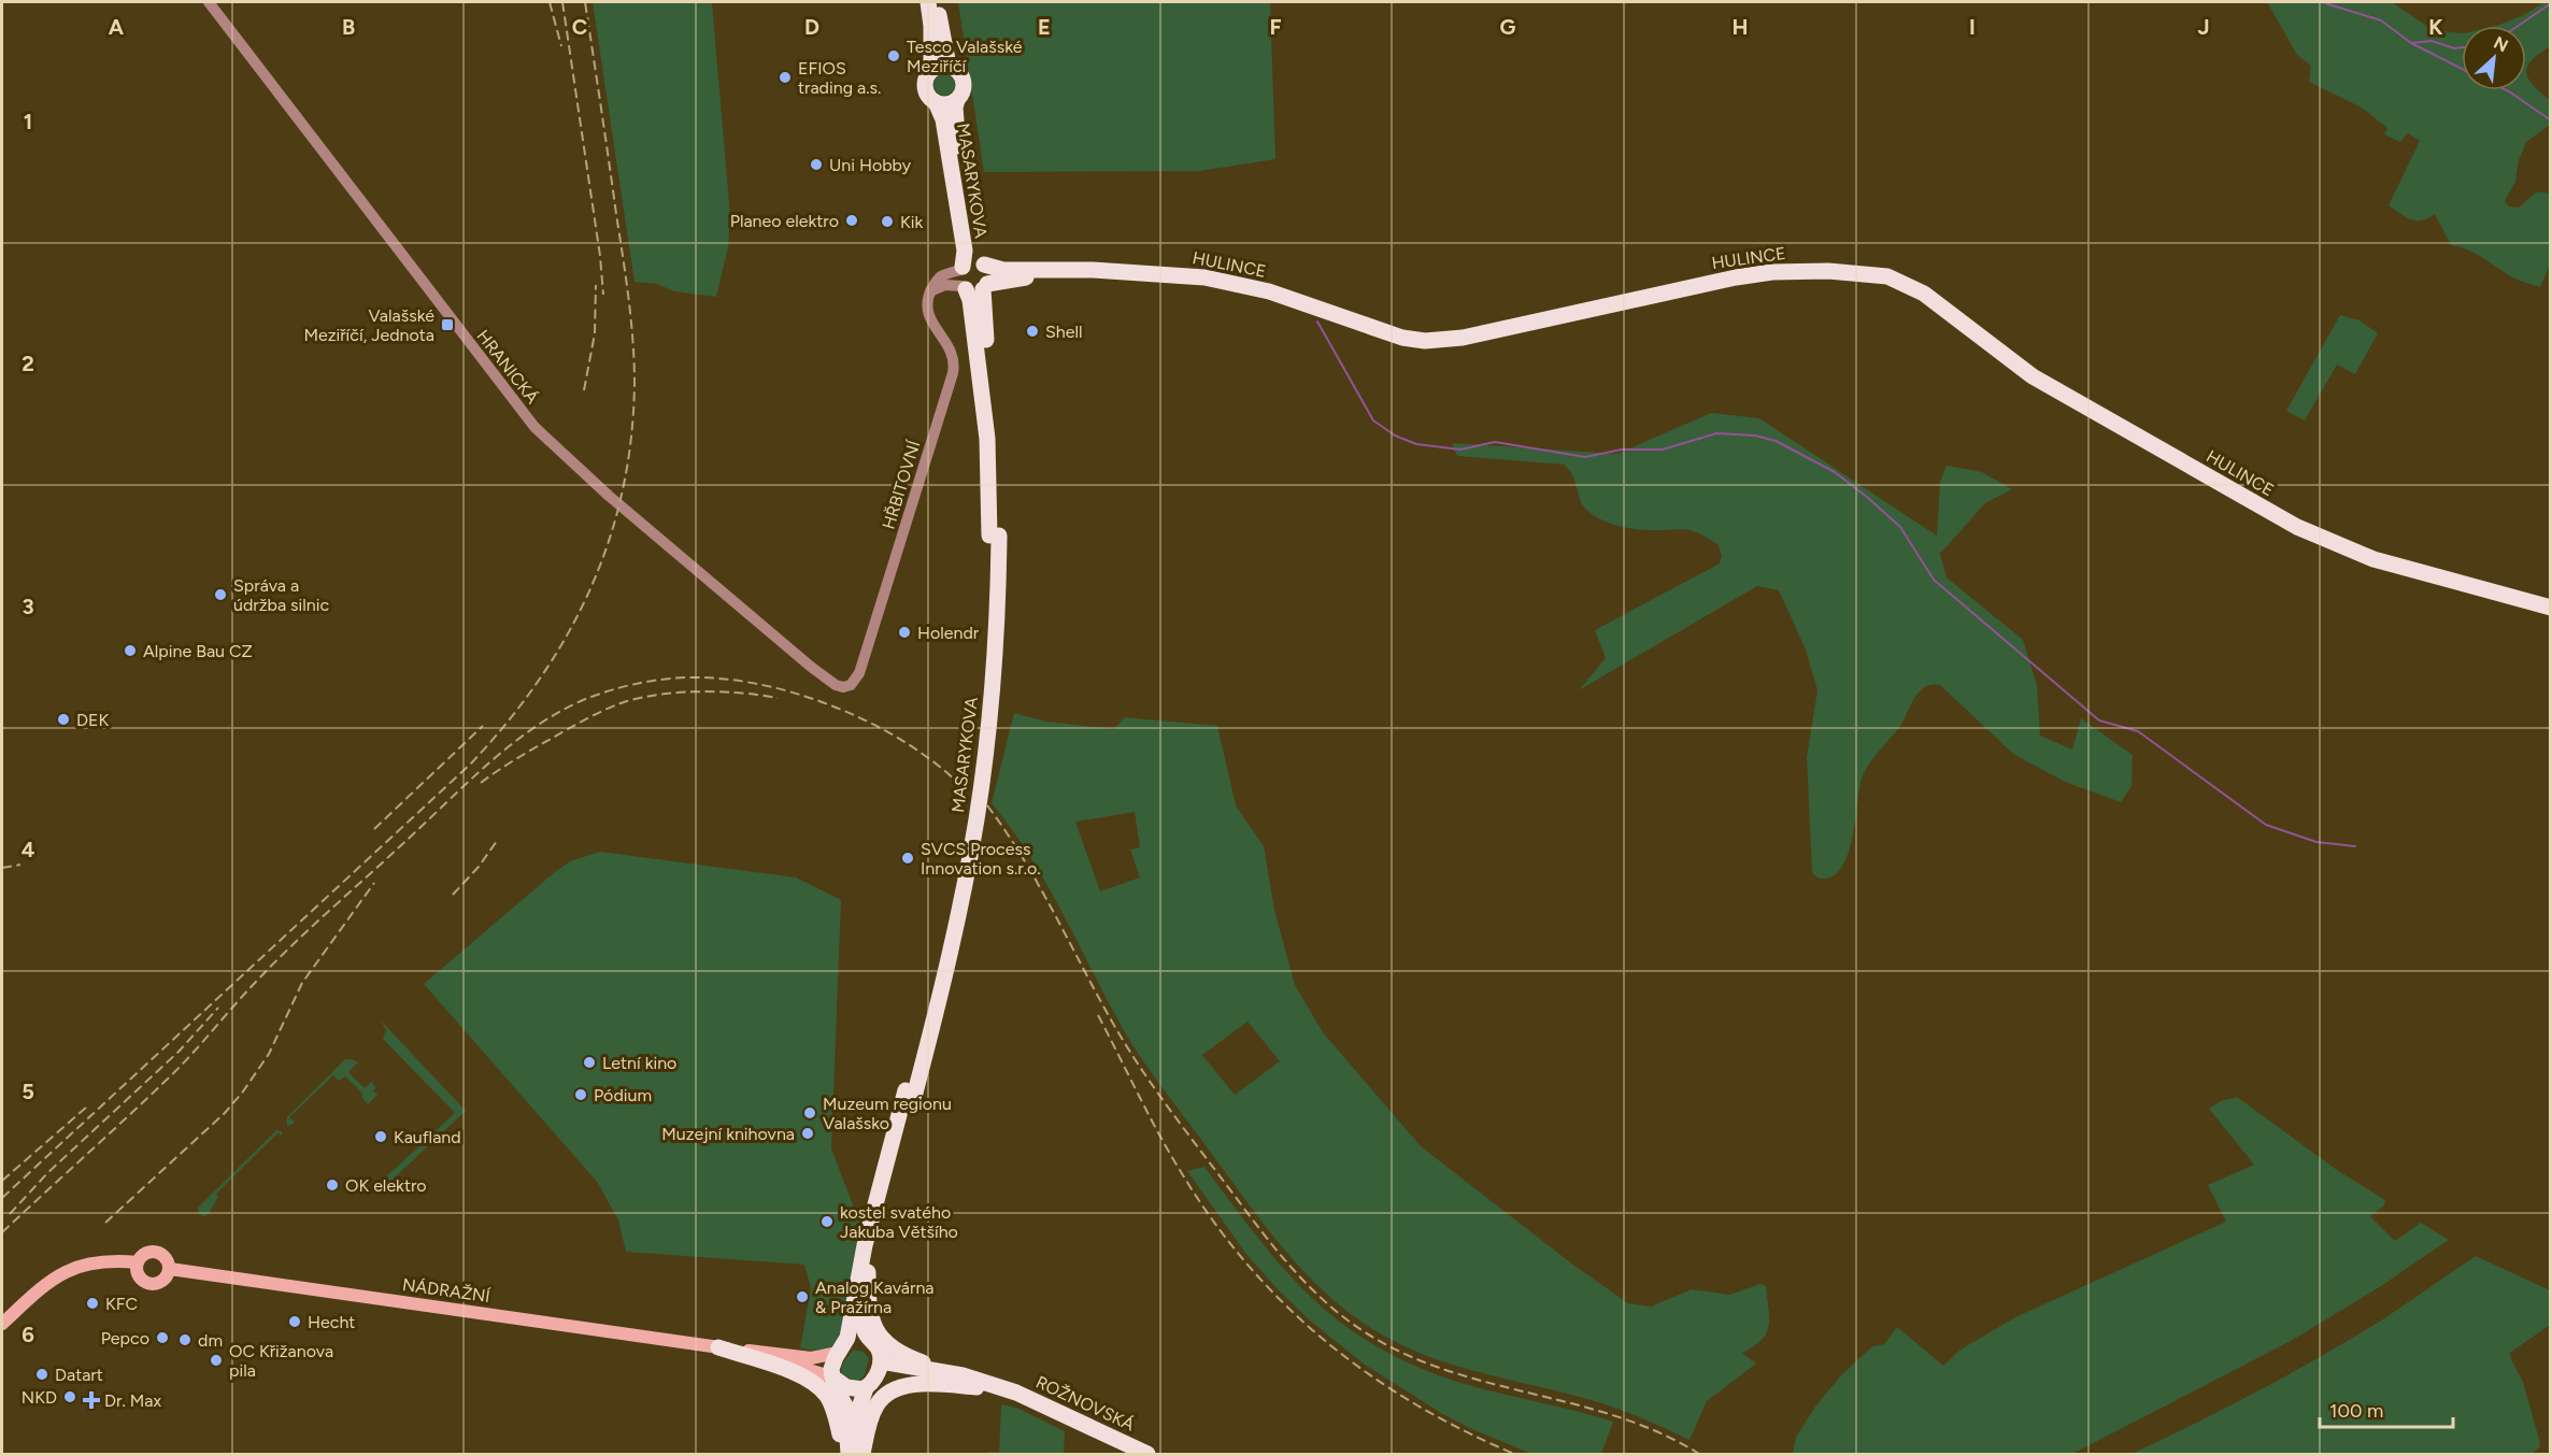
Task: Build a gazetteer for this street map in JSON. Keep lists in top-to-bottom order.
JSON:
{
  "streets": {
    "main road": [
      "MASARYKOVA",
      "HULINCE",
      "NÁDRAŽNÍ",
      "ROŽNOVSKÁ"
    ],
    "street": ["HRANICKÁ", "HŘBITOVNÍ"]
  },
  "crossings": [
    ["MASARYKOVA", "HULINCE"],
    ["MASARYKOVA", "HŘBITOVNÍ"],
    ["MASARYKOVA", "NÁDRAŽNÍ"],
    ["MASARYKOVA", "ROŽNOVSKÁ"],
    ["HULINCE", "HŘBITOVNÍ"],
    ["HRANICKÁ", "HŘBITOVNÍ"],
    ["NÁDRAŽNÍ", "ROŽNOVSKÁ"]
  ],
  "places": {
    "other": [
      "Tesco Valašské Meziříčí",
      "EFIOS trading a.s.",
      "Uni Hobby",
      "Planeo elektro",
      "Kik",
      "Shell",
      "Správa a údržba silnic",
      "Holendr",
      "Alpine Bau CZ",
      "DEK",
      "SVCS Process Innovation s.r.o.",
      "Letní kino",
      "Pódium",
      "Muzeum regionu Valašsko",
      "Muzejní knihovna",
      "Kaufland",
      "OK elektro",
      "kostel svatého Jakuba Většího",
      "Analog Kavárna & Pražírna",
      "KFC",
      "Hecht",
      "Pepco",
      "dm",
      "OC Křižanova pila",
      "Datart",
      "NKD"
    ],
    "transit": ["Valašské Meziříčí, Jednota"],
    "health": ["Dr. Max"]
  },
  "scale_bar": "100 m",
  "north": "top right",
  "grid": {
    "columns": [
      "A",
      "B",
      "C",
      "D",
      "E",
      "F",
      "G",
      "H",
      "I",
      "J",
      "K"
    ],
    "rows": [
      "1",
      "2",
      "3",
      "4",
      "5",
      "6"
    ]
  }
}
